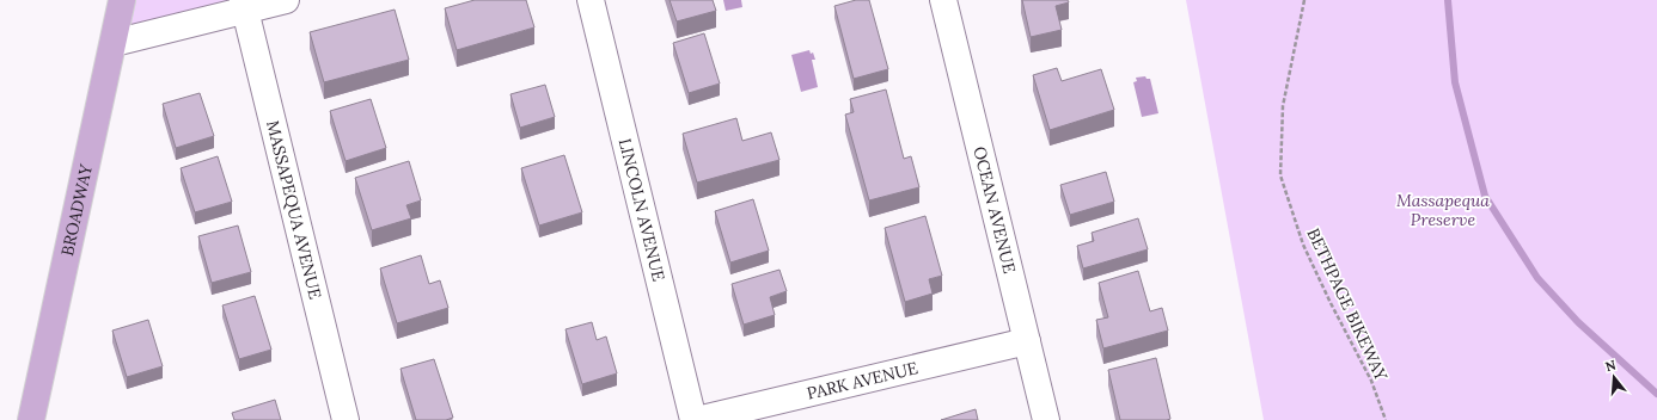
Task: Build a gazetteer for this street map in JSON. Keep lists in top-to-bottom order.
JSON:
{
  "streets": {
    "main road": ["BROADWAY"],
    "street": [
      "MASSAPEQUA AVENUE",
      "LINCOLN AVENUE",
      "OCEAN AVENUE",
      "PARK AVENUE"
    ],
    "path": ["BETHPAGE BIKEWAY"]
  },
  "crossings": [
    ["LINCOLN AVENUE", "PARK AVENUE"],
    ["OCEAN AVENUE", "PARK AVENUE"]
  ],
  "parks": ["Massapequa Preserve"],
  "north": "top"
}
